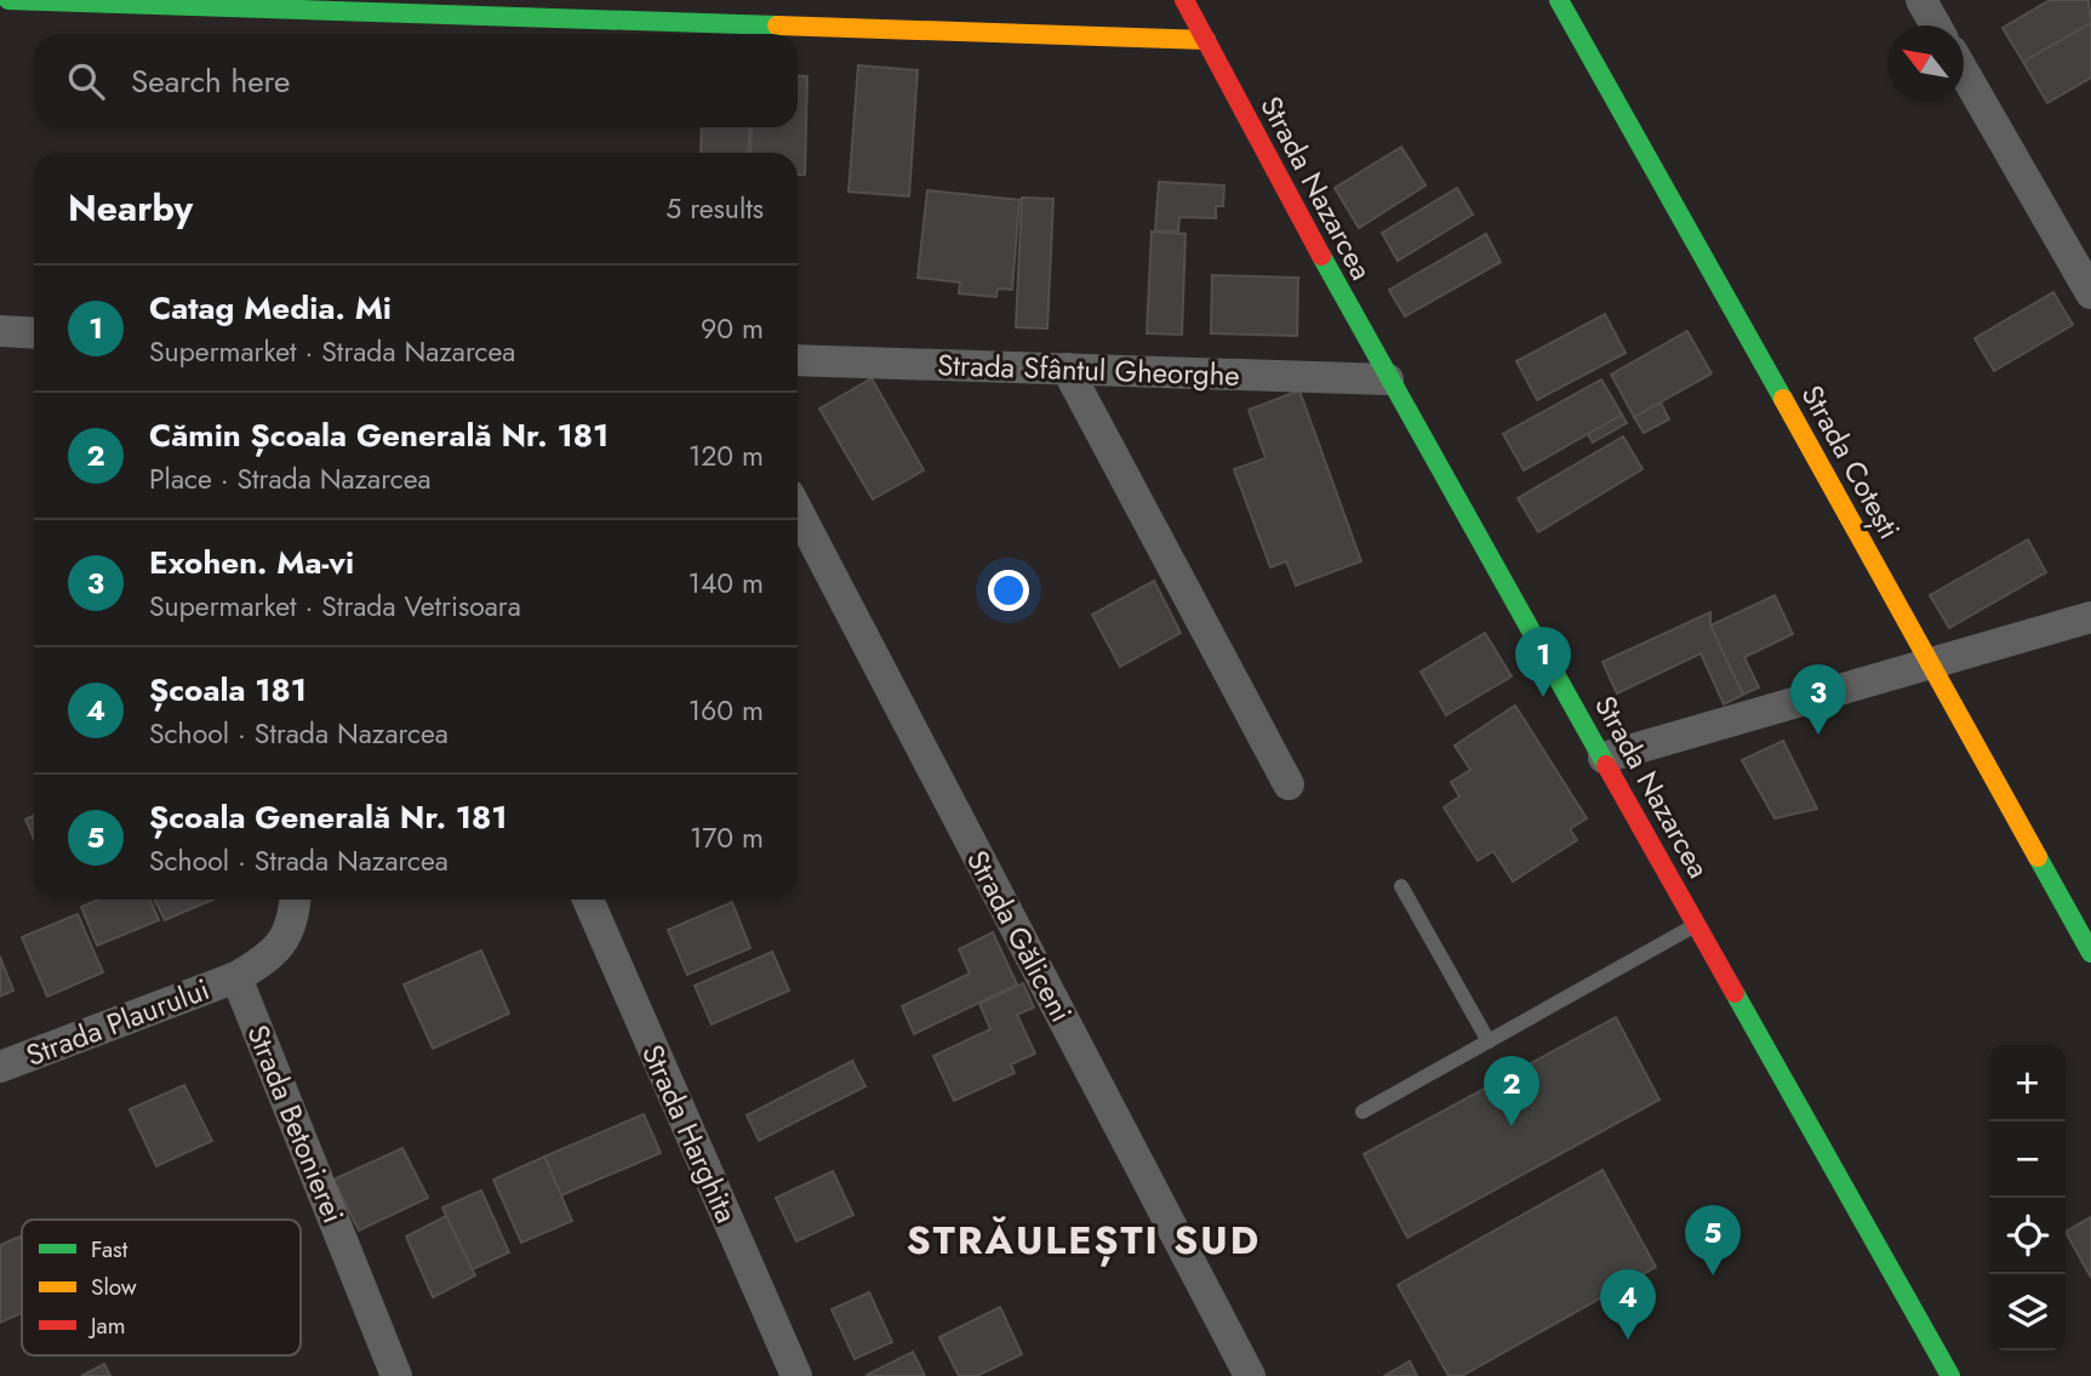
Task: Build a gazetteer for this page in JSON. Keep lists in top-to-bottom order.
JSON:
{
  "streets": {
    "street": [
      "Strada Nazarcea",
      "Strada Sfântul Gheorghe",
      "Strada Cotești",
      "Strada Găliceni",
      "Strada Plaurului",
      "Strada Betonierei",
      "Strada Harghita"
    ]
  },
  "crossings": [
    ["Strada Nazarcea", "Strada Sfântul Gheorghe"],
    ["Strada Plaurului", "Strada Betonierei"]
  ],
  "districts": ["STRĂULEȘTI SUD"],
  "legend": ["Fast", "Slow", "Jam"],
  "north": "top left",
  "page": {
    "search": "Search here",
    "heading": ["Nearby", "5 results"],
    "list": [
      {
        "mark": "1",
        "name": "Catag Media. Mi",
        "note": "Supermarket · Strada Nazarcea",
        "value": "90 m"
      },
      {
        "mark": "2",
        "name": "Cămin Școala Generală Nr. 181",
        "note": "Place · Strada Nazarcea",
        "value": "120 m"
      },
      {
        "mark": "3",
        "name": "Exohen. Ma-vi",
        "note": "Supermarket · Strada Vetrisoara",
        "value": "140 m"
      },
      {
        "mark": "4",
        "name": "Școala 181",
        "note": "School · Strada Nazarcea",
        "value": "160 m"
      },
      {
        "mark": "5",
        "name": "Școala Generală Nr. 181",
        "note": "School · Strada Nazarcea",
        "value": "170 m"
      }
    ],
    "pins": [
      "1",
      "3",
      "2",
      "5",
      "4"
    ],
    "map_buttons": ["+", "−"]
  }
}
